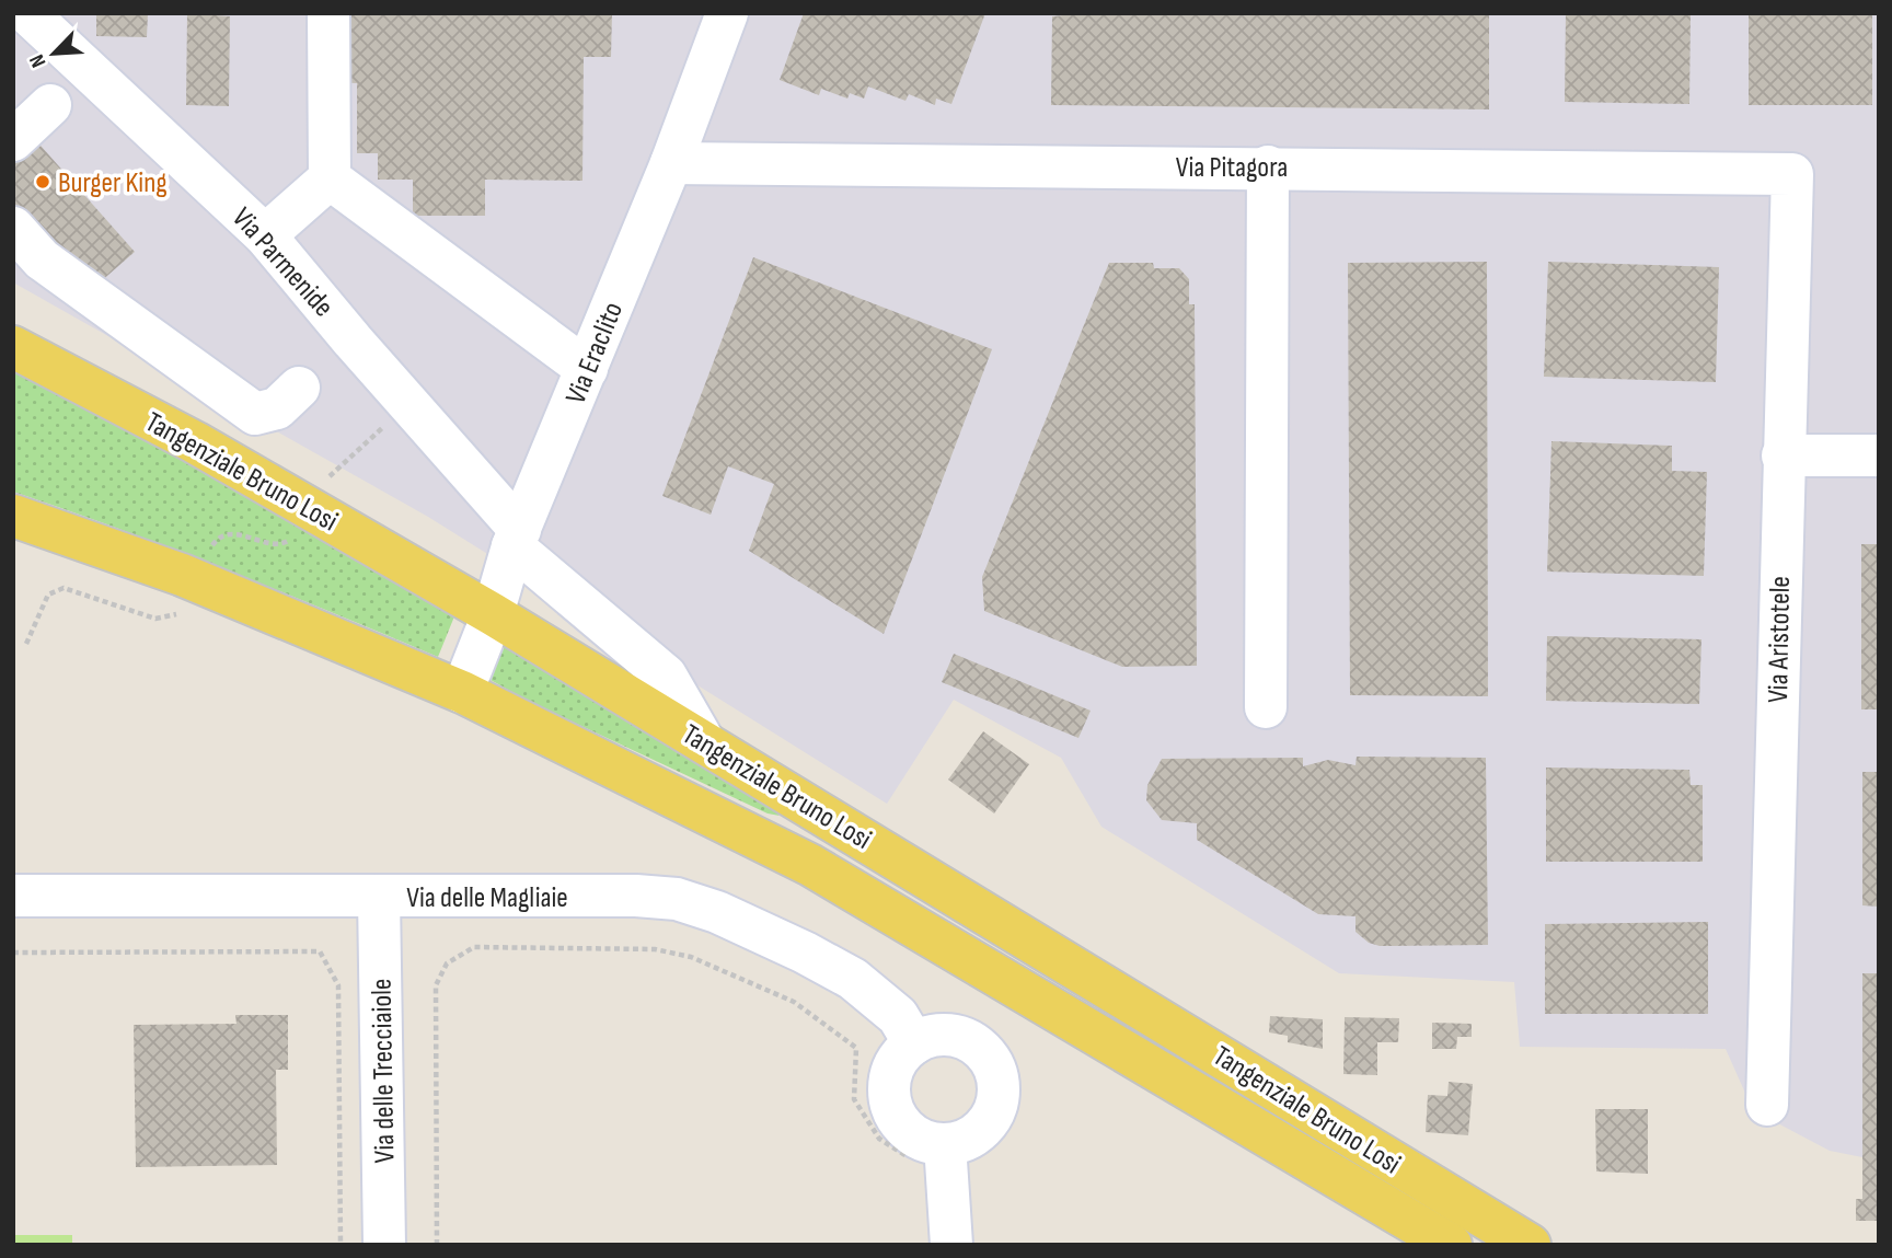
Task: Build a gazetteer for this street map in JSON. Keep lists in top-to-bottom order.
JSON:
{
  "streets": {
    "main road": ["Tangenziale Bruno Losi"],
    "street": [
      "Via Pitagora",
      "Via Parmenide",
      "Via Eraclito",
      "Via Aristotele",
      "Via delle Magliaie",
      "Via delle Trecciaiole"
    ]
  },
  "crossings": [
    ["Via Pitagora", "Via Eraclito"],
    ["Via Pitagora", "Via Aristotele"],
    ["Via Parmenide", "Via Eraclito"],
    ["Via Parmenide", "Tangenziale Bruno Losi"],
    ["Via Eraclito", "Tangenziale Bruno Losi"],
    ["Via delle Magliaie", "Via delle Trecciaiole"]
  ],
  "places": ["Burger King"],
  "north": "bottom left"
}
